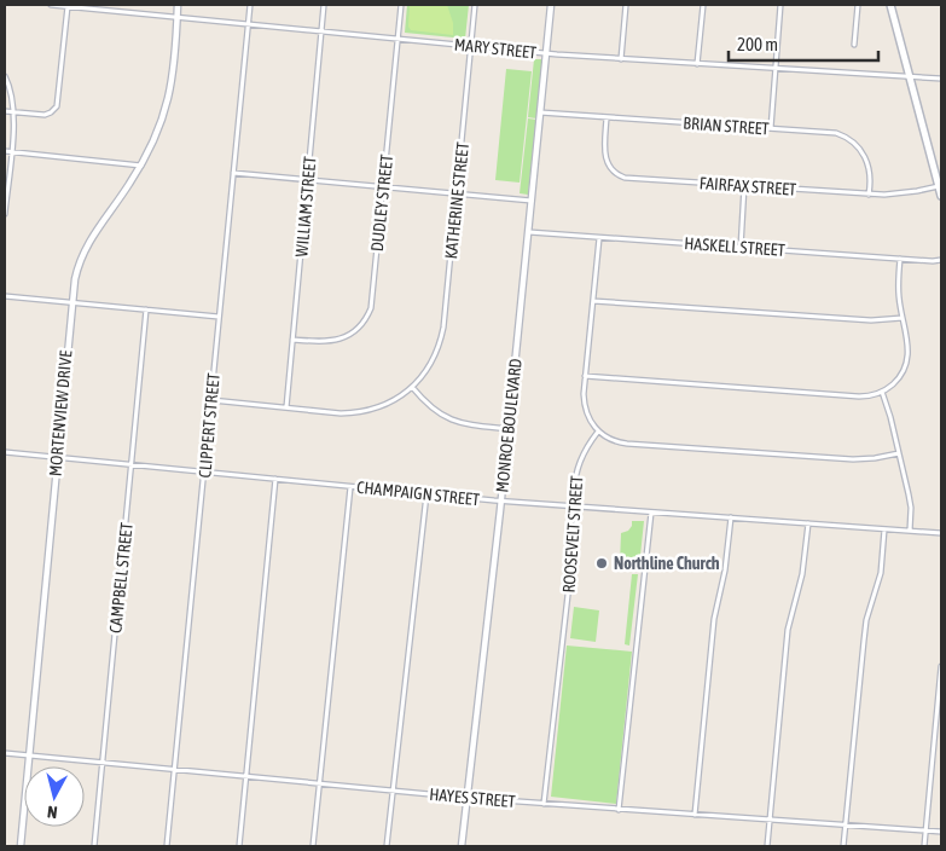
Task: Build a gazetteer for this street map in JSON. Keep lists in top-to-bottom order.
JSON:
{
  "streets": {
    "street": [
      "MARY STREET",
      "BRIAN STREET",
      "FAIRFAX STREET",
      "KATHERINE STREET",
      "DUDLEY STREET",
      "WILLIAM STREET",
      "HASKELL STREET",
      "MORTENVIEW DRIVE",
      "CLIPPERT STREET",
      "MONROE BOULEVARD",
      "CHAMPAIGN STREET",
      "ROOSEVELT STREET",
      "CAMPBELL STREET",
      "HAYES STREET"
    ]
  },
  "crossings": [
    ["MARY STREET", "KATHERINE STREET"],
    ["MARY STREET", "DUDLEY STREET"],
    ["MARY STREET", "WILLIAM STREET"],
    ["MARY STREET", "MORTENVIEW DRIVE"],
    ["MARY STREET", "CLIPPERT STREET"],
    ["MARY STREET", "MONROE BOULEVARD"],
    ["BRIAN STREET", "FAIRFAX STREET"],
    ["BRIAN STREET", "MONROE BOULEVARD"],
    ["KATHERINE STREET", "WILLIAM STREET"],
    ["KATHERINE STREET", "CLIPPERT STREET"],
    ["DUDLEY STREET", "WILLIAM STREET"],
    ["HASKELL STREET", "MONROE BOULEVARD"],
    ["MORTENVIEW DRIVE", "CHAMPAIGN STREET"],
    ["MORTENVIEW DRIVE", "HAYES STREET"],
    ["CLIPPERT STREET", "CHAMPAIGN STREET"],
    ["CLIPPERT STREET", "HAYES STREET"],
    ["MONROE BOULEVARD", "CHAMPAIGN STREET"],
    ["MONROE BOULEVARD", "HAYES STREET"],
    ["CHAMPAIGN STREET", "ROOSEVELT STREET"],
    ["CHAMPAIGN STREET", "CAMPBELL STREET"],
    ["ROOSEVELT STREET", "HAYES STREET"],
    ["CAMPBELL STREET", "HAYES STREET"]
  ],
  "places": ["Northline Church"],
  "scale_bar": "200 m",
  "north": "bottom"
}
